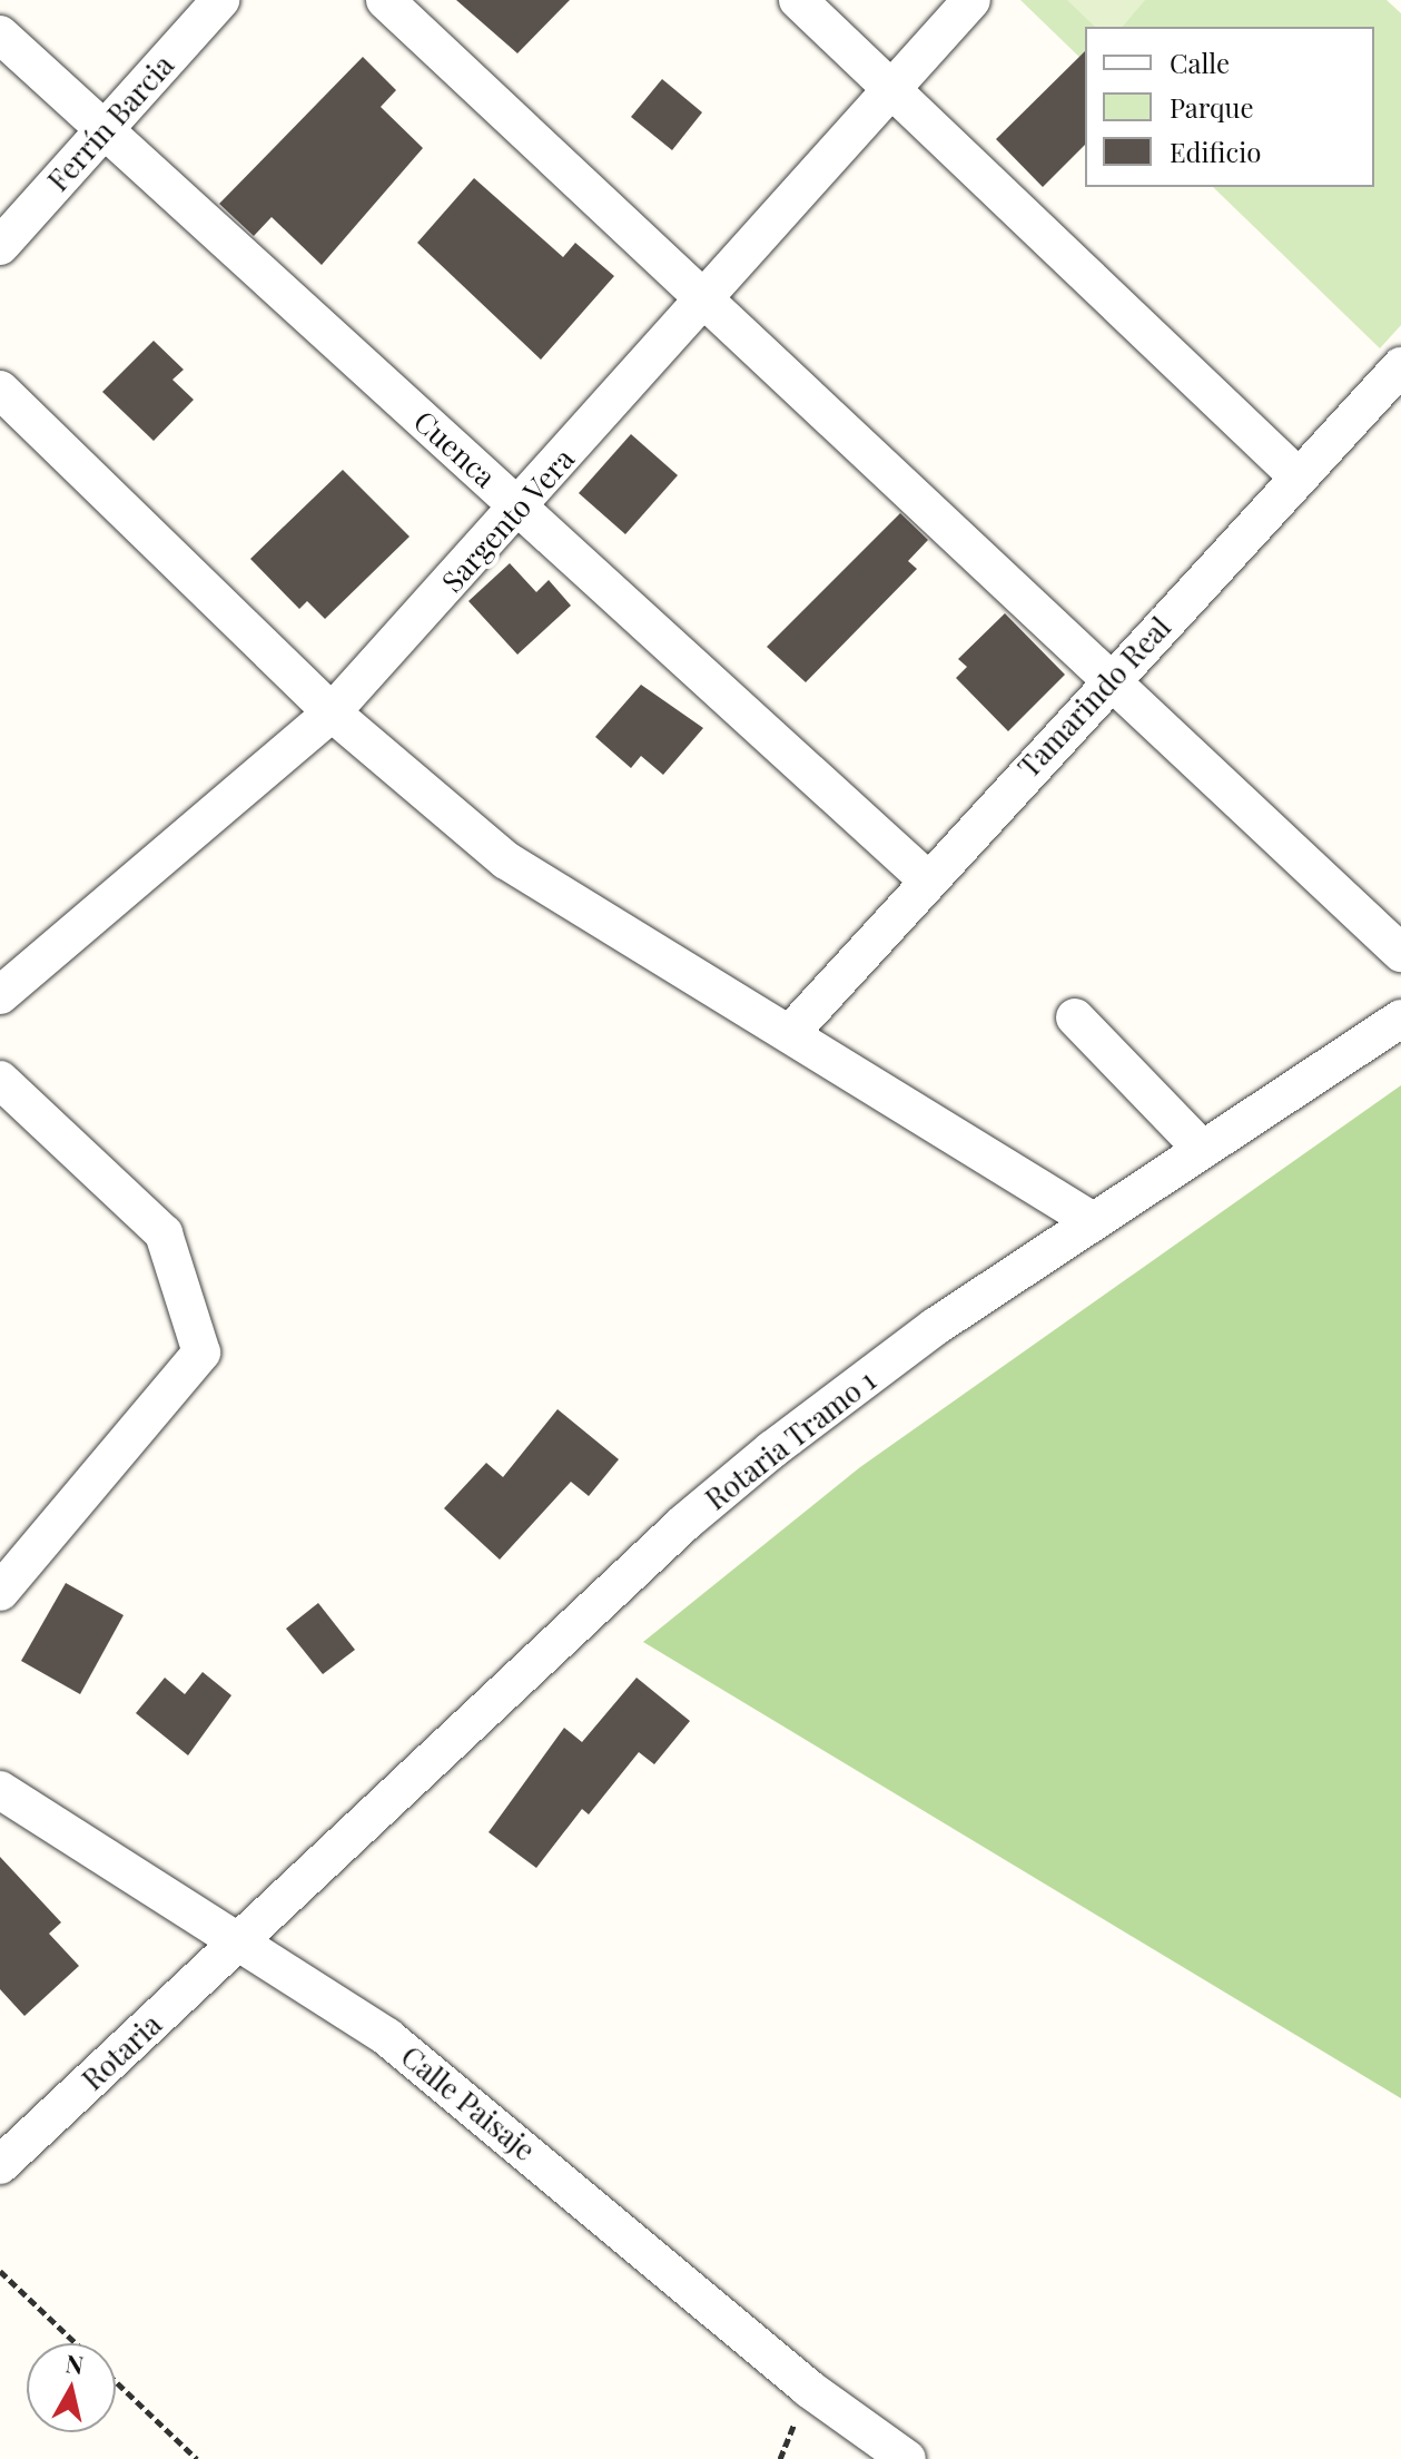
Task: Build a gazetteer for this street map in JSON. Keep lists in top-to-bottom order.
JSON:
{
  "streets": {
    "street": [
      "Ferrín Barcia",
      "Cuenca",
      "Sargento Vera",
      "Tamarindo Real",
      "Rotaria Tramo 1",
      "Rotaria",
      "Calle Paisaje"
    ]
  },
  "crossings": [
    ["Ferrín Barcia", "Cuenca"],
    ["Cuenca", "Sargento Vera"],
    ["Cuenca", "Tamarindo Real"],
    ["Rotaria Tramo 1", "Rotaria"],
    ["Rotaria Tramo 1", "Calle Paisaje"],
    ["Rotaria", "Calle Paisaje"]
  ],
  "legend": ["Calle", "Parque", "Edificio"],
  "north": "top"
}
